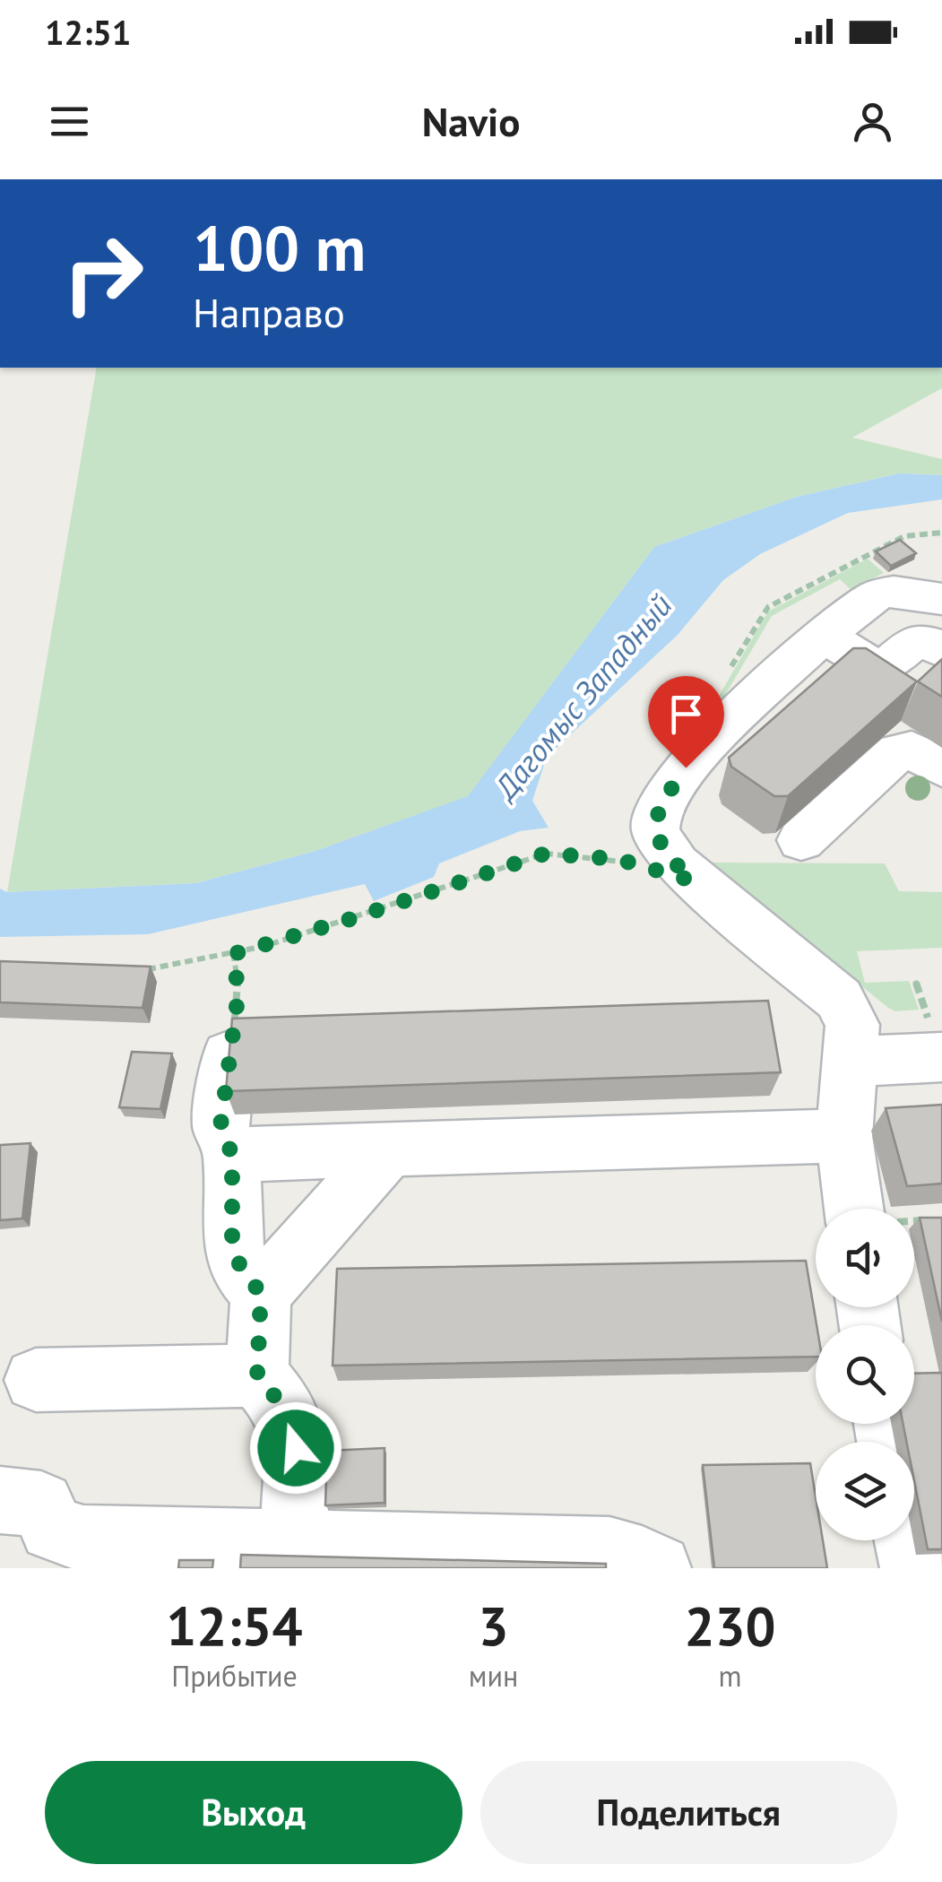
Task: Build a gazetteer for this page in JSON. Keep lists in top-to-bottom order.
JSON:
{
  "water": ["Дагомыс Западный"],
  "page": {
    "status": "12:51",
    "header": "Navio",
    "turn": ["100 m", "Направо"],
    "eta": [
      "12:54",
      "Прибытие",
      "3",
      "мин",
      "230",
      "m"
    ],
    "buttons": ["Выход", "Поделиться"]
  }
}
